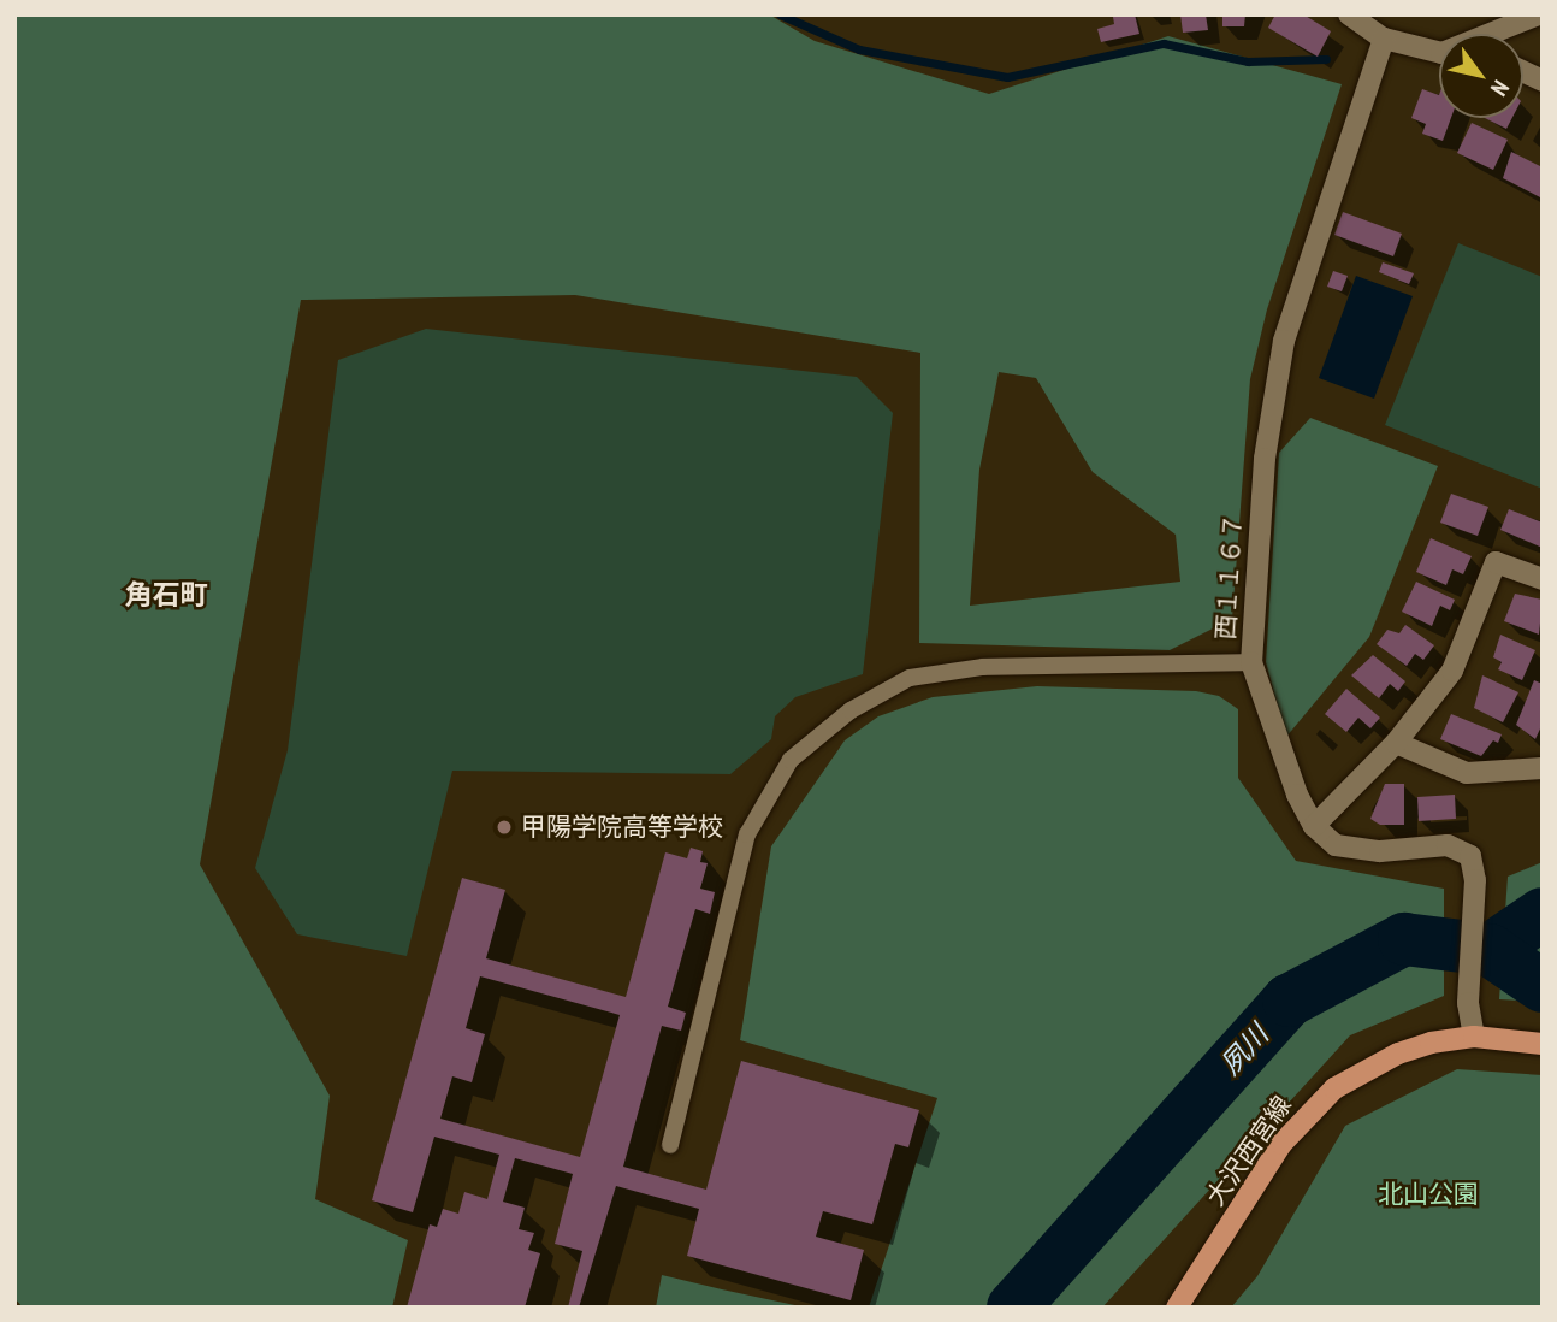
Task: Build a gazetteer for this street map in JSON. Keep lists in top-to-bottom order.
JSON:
{
  "streets": {
    "main road": ["大沢西宮線"],
    "street": ["西１１６７"]
  },
  "districts": ["角石町"],
  "water": ["夙川"],
  "parks": ["北山公園"],
  "places": ["甲陽学院高等学校"],
  "north": "bottom right"
}
